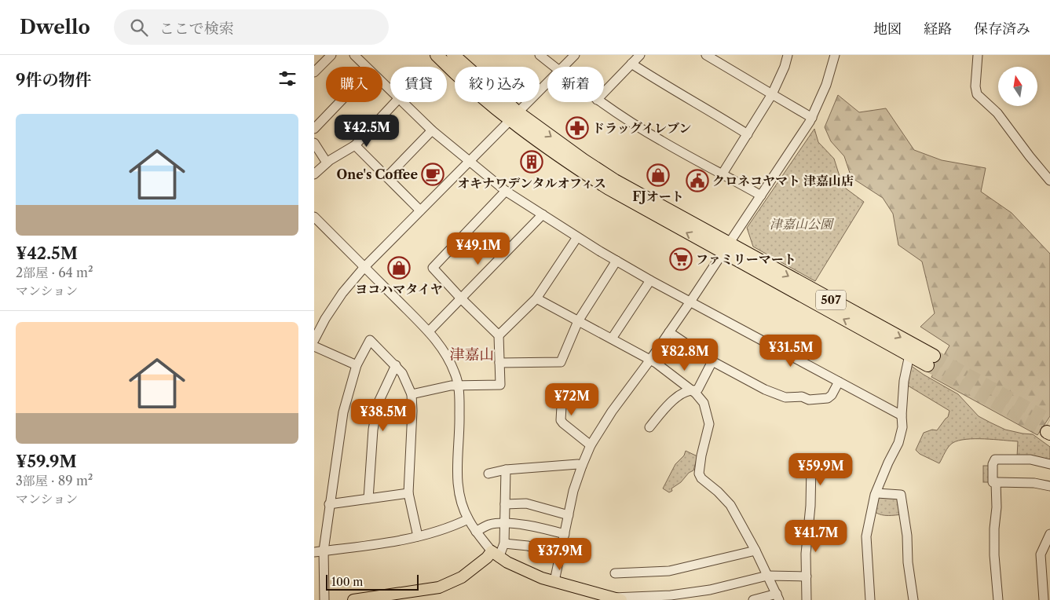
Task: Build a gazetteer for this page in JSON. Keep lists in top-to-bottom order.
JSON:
{
  "streets": {
    "highway": ["507"]
  },
  "districts": ["津嘉山"],
  "parks": ["津嘉山公園"],
  "places": {
    "pharmacy": ["ドラッグイレブン"],
    "building": ["オキナワデンタルオフィス"],
    "cafe": ["One's Coffee"],
    "shop": ["FJオート", "ヨコハマタイヤ"],
    "public building": ["クロネコヤマト 津嘉山店"],
    "supermarket": ["ファミリーマート"]
  },
  "scale_bar": "100 m",
  "north": "top",
  "page": {
    "header": "Dwello",
    "search": "ここで検索",
    "nav": ["地図", "経路", "保存済み"],
    "heading": "9件の物件",
    "chip": [
      "購入",
      "賃貸",
      "絞り込み",
      "新着"
    ],
    "list": [
      {
        "name": "¥42.5M",
        "note": "2部屋 · 64 m² · マンション"
      },
      {
        "name": "¥59.9M",
        "note": "3部屋 · 89 m² · マンション"
      }
    ],
    "price": [
      "¥42.5M",
      "¥49.1M",
      "¥31.5M",
      "¥82.8M",
      "¥72M",
      "¥38.5M",
      "¥59.9M",
      "¥41.7M",
      "¥37.9M"
    ],
    "scale": "100 m"
  }
}
